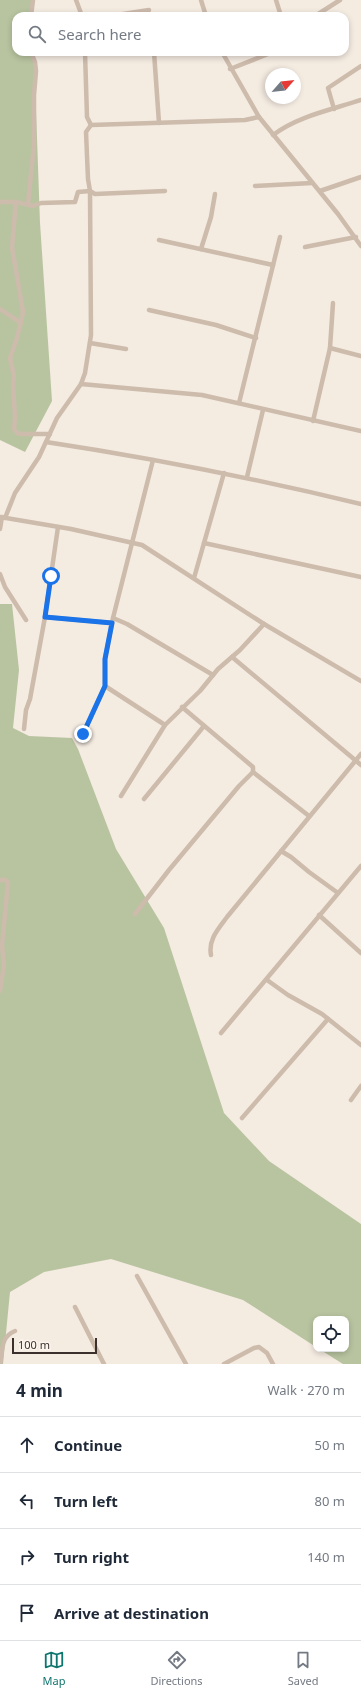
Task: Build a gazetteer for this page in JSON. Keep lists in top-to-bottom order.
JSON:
{
  "scale_bar": "100 m",
  "north": "top right",
  "page": {
    "search": "Search here",
    "scale": "100 m",
    "heading": ["4 min", "Walk · 270 m"],
    "list": [
      ["Continue", "50 m"],
      ["Turn left", "80 m"],
      ["Turn right", "140 m"],
      "Arrive at destination"
    ],
    "nav": ["Map", "Directions", "Saved"]
  }
}
